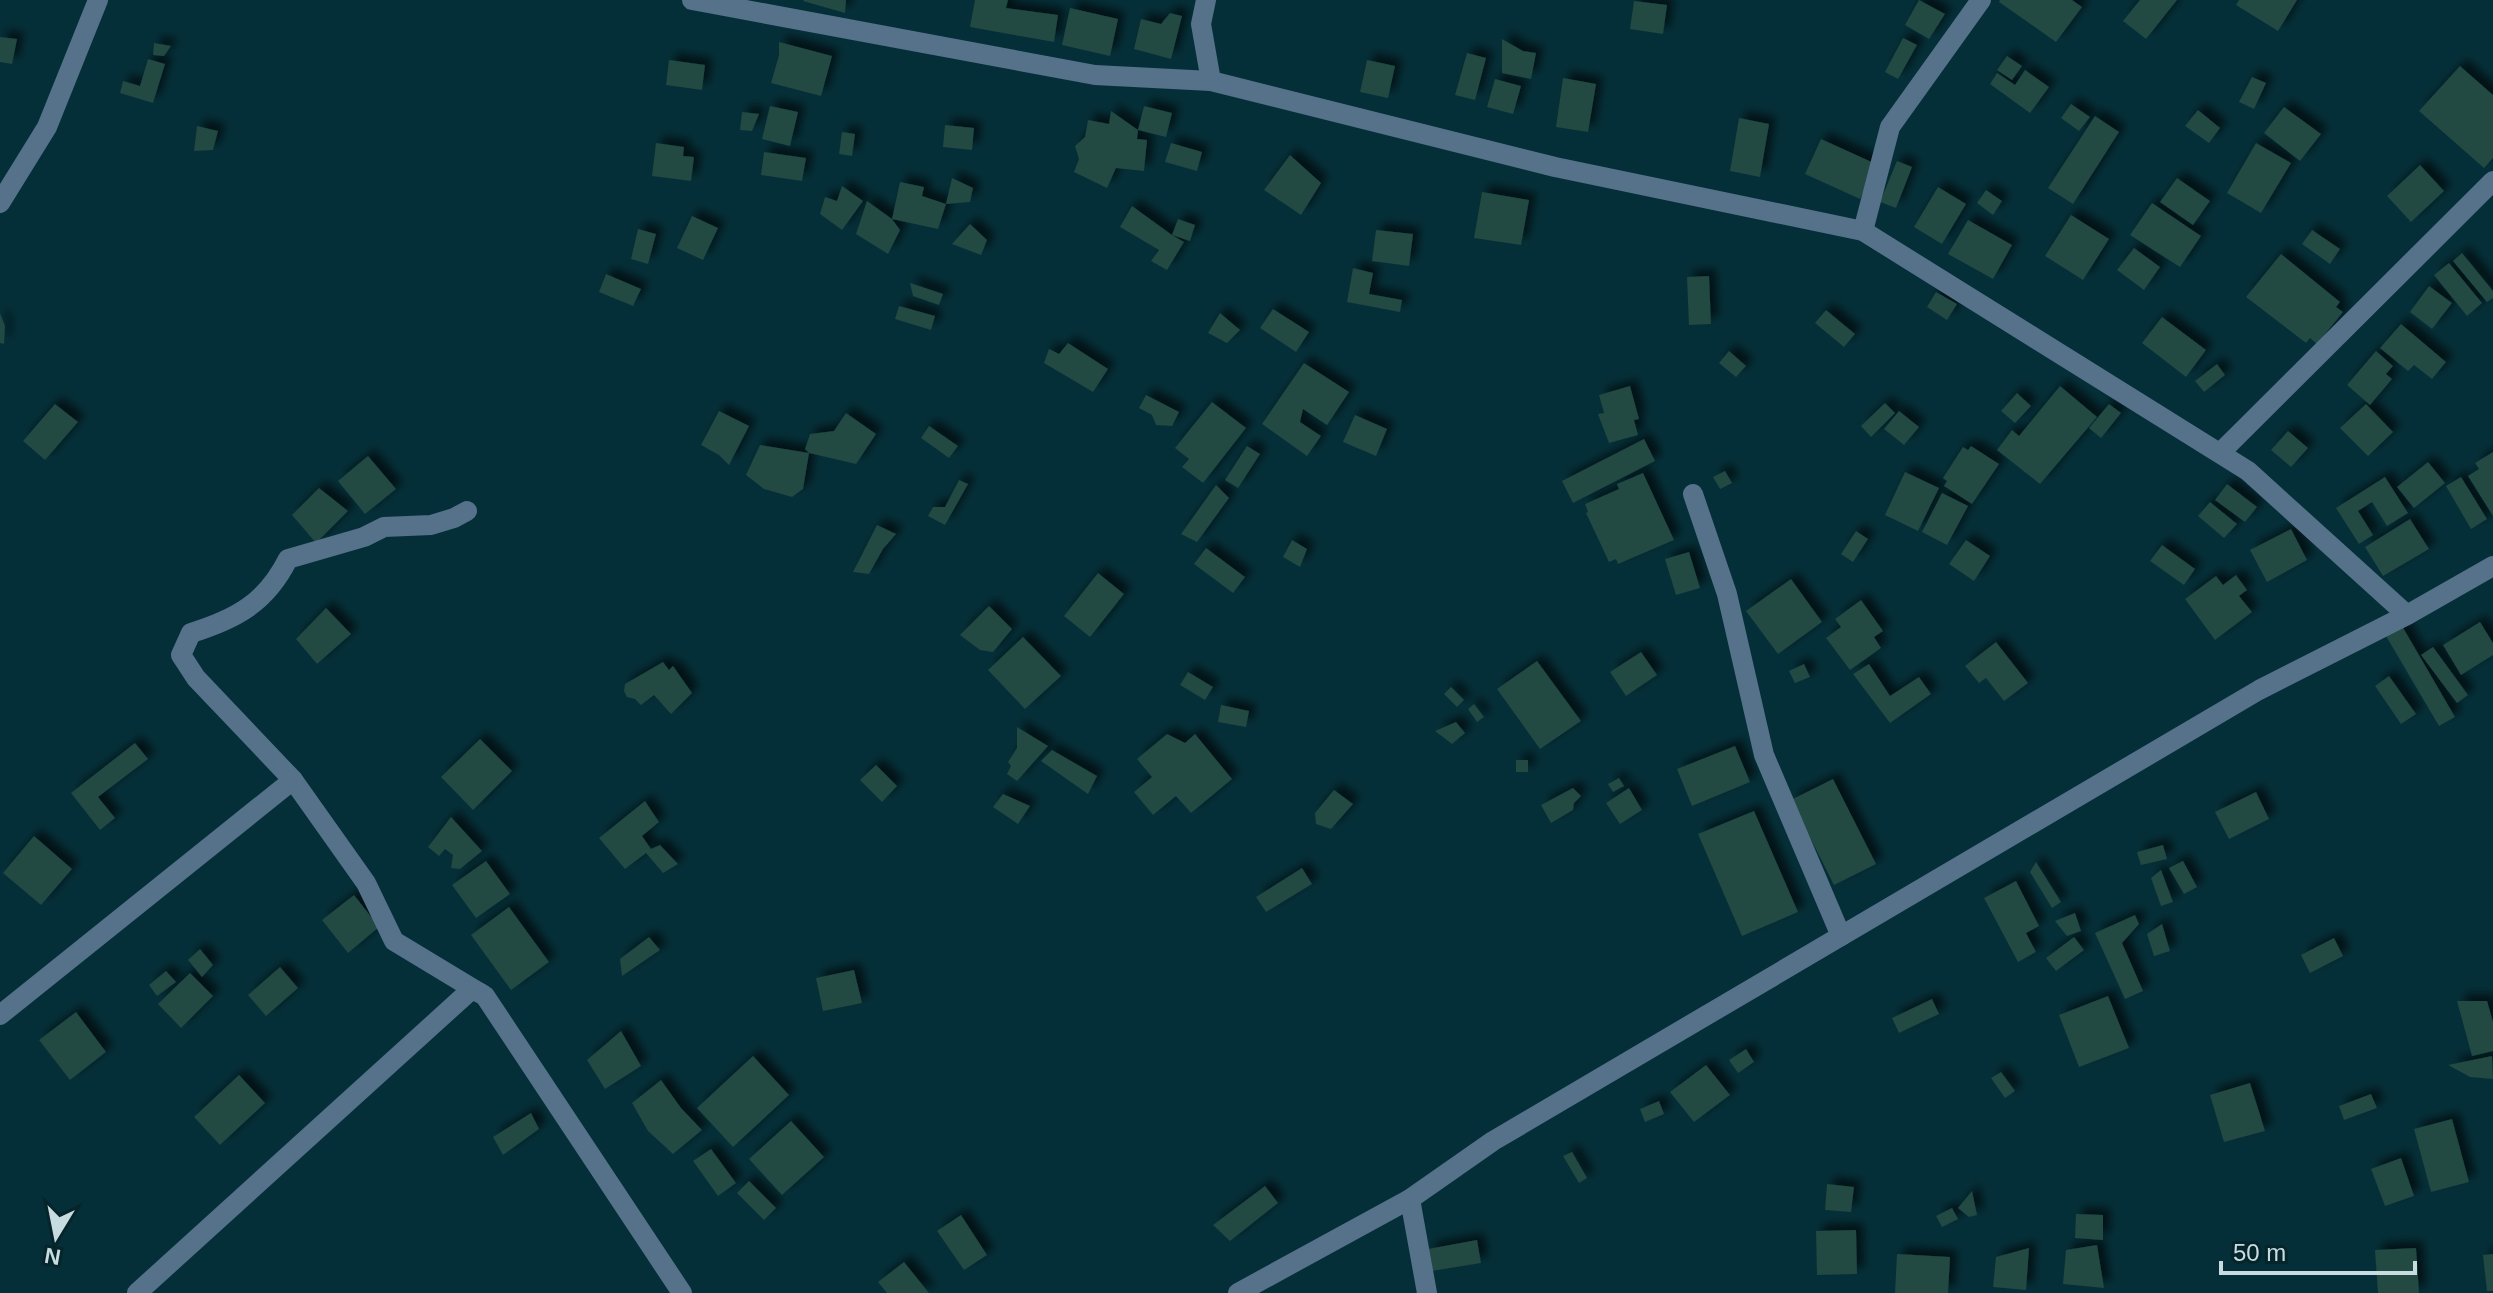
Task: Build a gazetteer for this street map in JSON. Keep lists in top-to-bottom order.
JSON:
{
  "scale_bar": "50 m",
  "north": "bottom"
}
